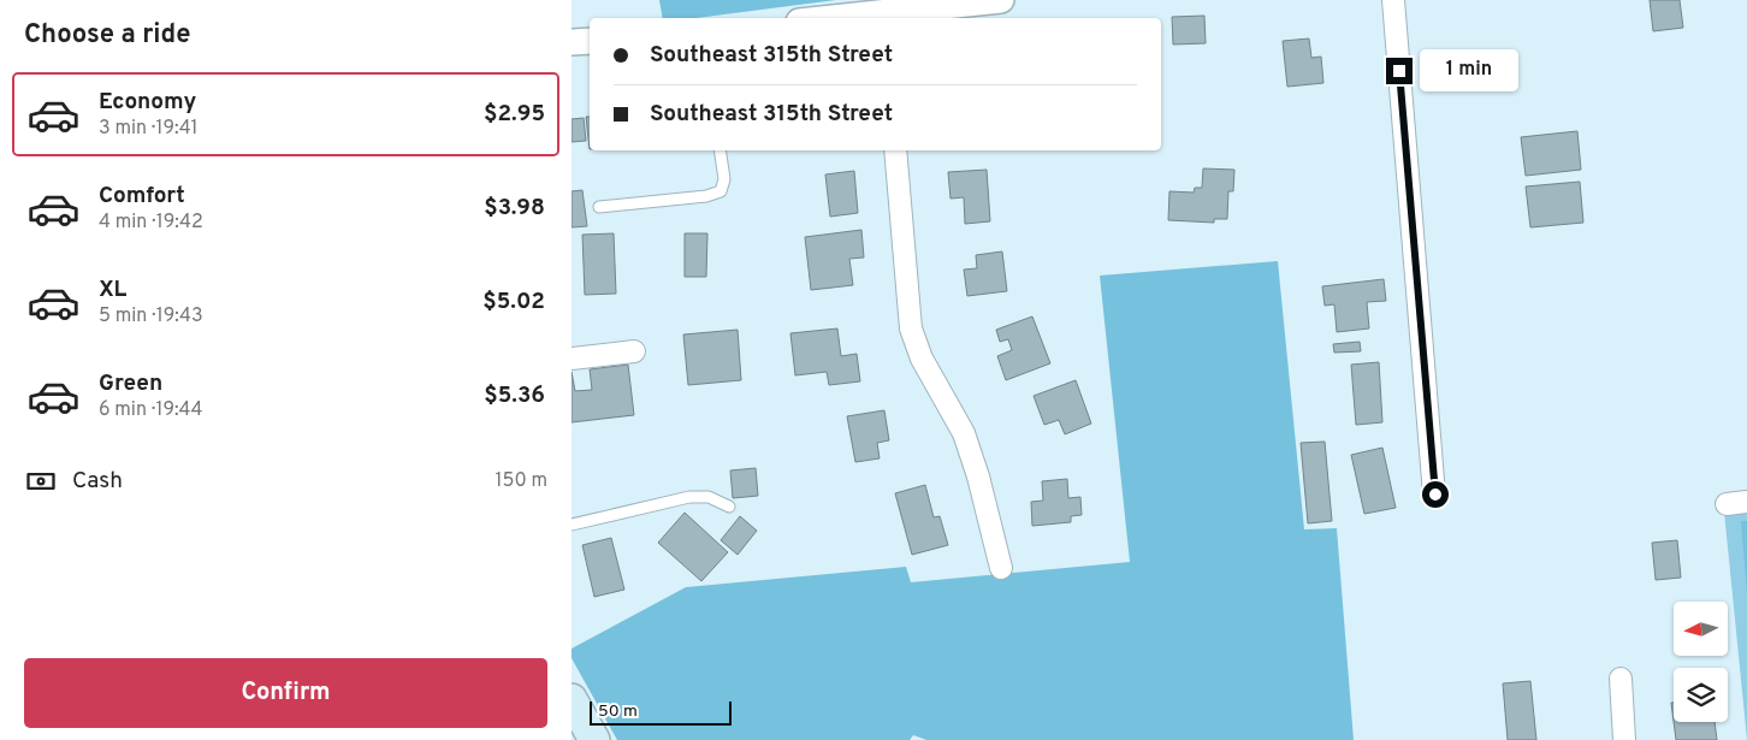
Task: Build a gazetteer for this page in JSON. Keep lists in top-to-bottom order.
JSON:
{
  "scale_bar": "50 m",
  "north": "left",
  "page": {
    "heading": "Choose a ride",
    "banner": ["Southeast 315th Street", "Southeast 315th Street"],
    "bubble": "1 min",
    "list": [
      {
        "name": "Economy",
        "note": "3 min · 19:41",
        "value": "$2.95"
      },
      {
        "name": "Comfort",
        "note": "4 min · 19:42",
        "value": "$3.98"
      },
      {
        "name": "XL",
        "note": "5 min · 19:43",
        "value": "$5.02"
      },
      {
        "name": "Green",
        "note": "6 min · 19:44",
        "value": "$5.36"
      }
    ],
    "pay": ["Cash", "150 m"],
    "buttons": "Confirm",
    "scale": "50 m"
  }
}
